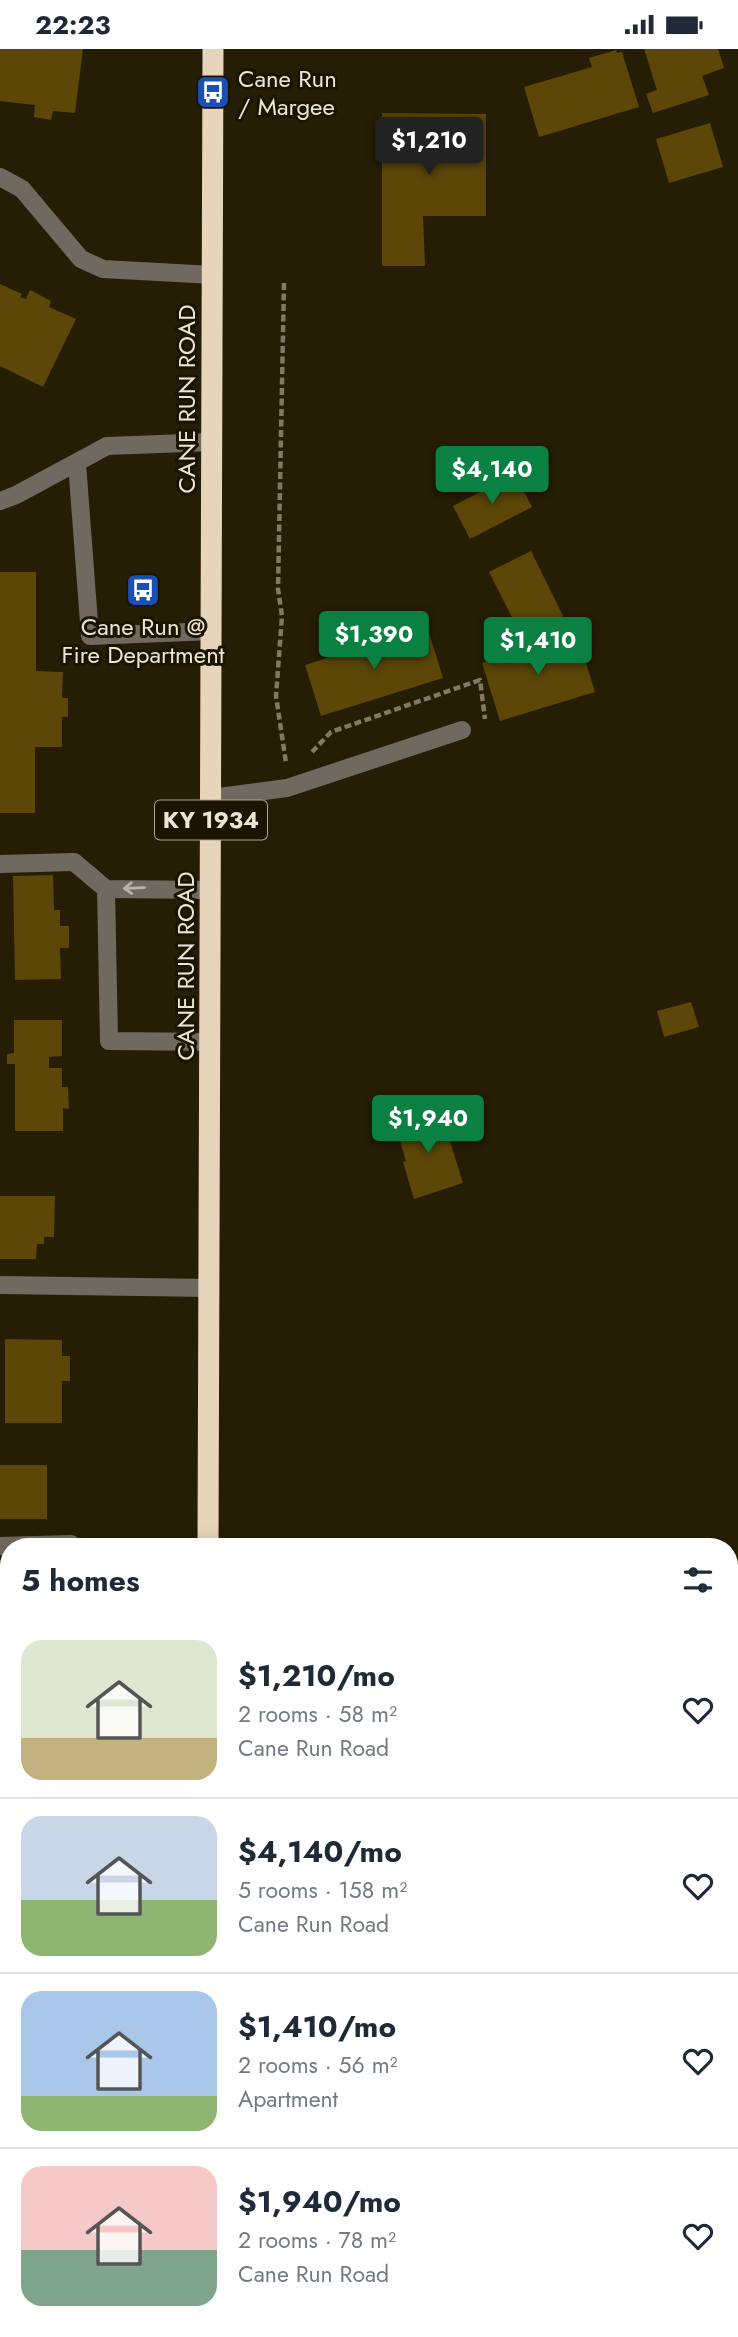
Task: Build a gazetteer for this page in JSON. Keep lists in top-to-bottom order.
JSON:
{
  "streets": {
    "highway": ["CANE RUN ROAD", "KY 1934"]
  },
  "places": {
    "bus stop": ["Cane Run / Margee", "Cane Run @ Fire Department"]
  },
  "page": {
    "status": "22:23",
    "price": [
      "$1,210",
      "$4,140",
      "$1,390",
      "$1,410",
      "$1,940"
    ],
    "heading": "5 homes",
    "list": [
      {
        "name": "$1,210/mo",
        "note": "2 rooms · 58 m² · Cane Run Road"
      },
      {
        "name": "$4,140/mo",
        "note": "5 rooms · 158 m² · Cane Run Road"
      },
      {
        "name": "$1,410/mo",
        "note": "2 rooms · 56 m² · Apartment"
      },
      {
        "name": "$1,940/mo",
        "note": "2 rooms · 78 m² · Cane Run Road"
      }
    ]
  }
}
